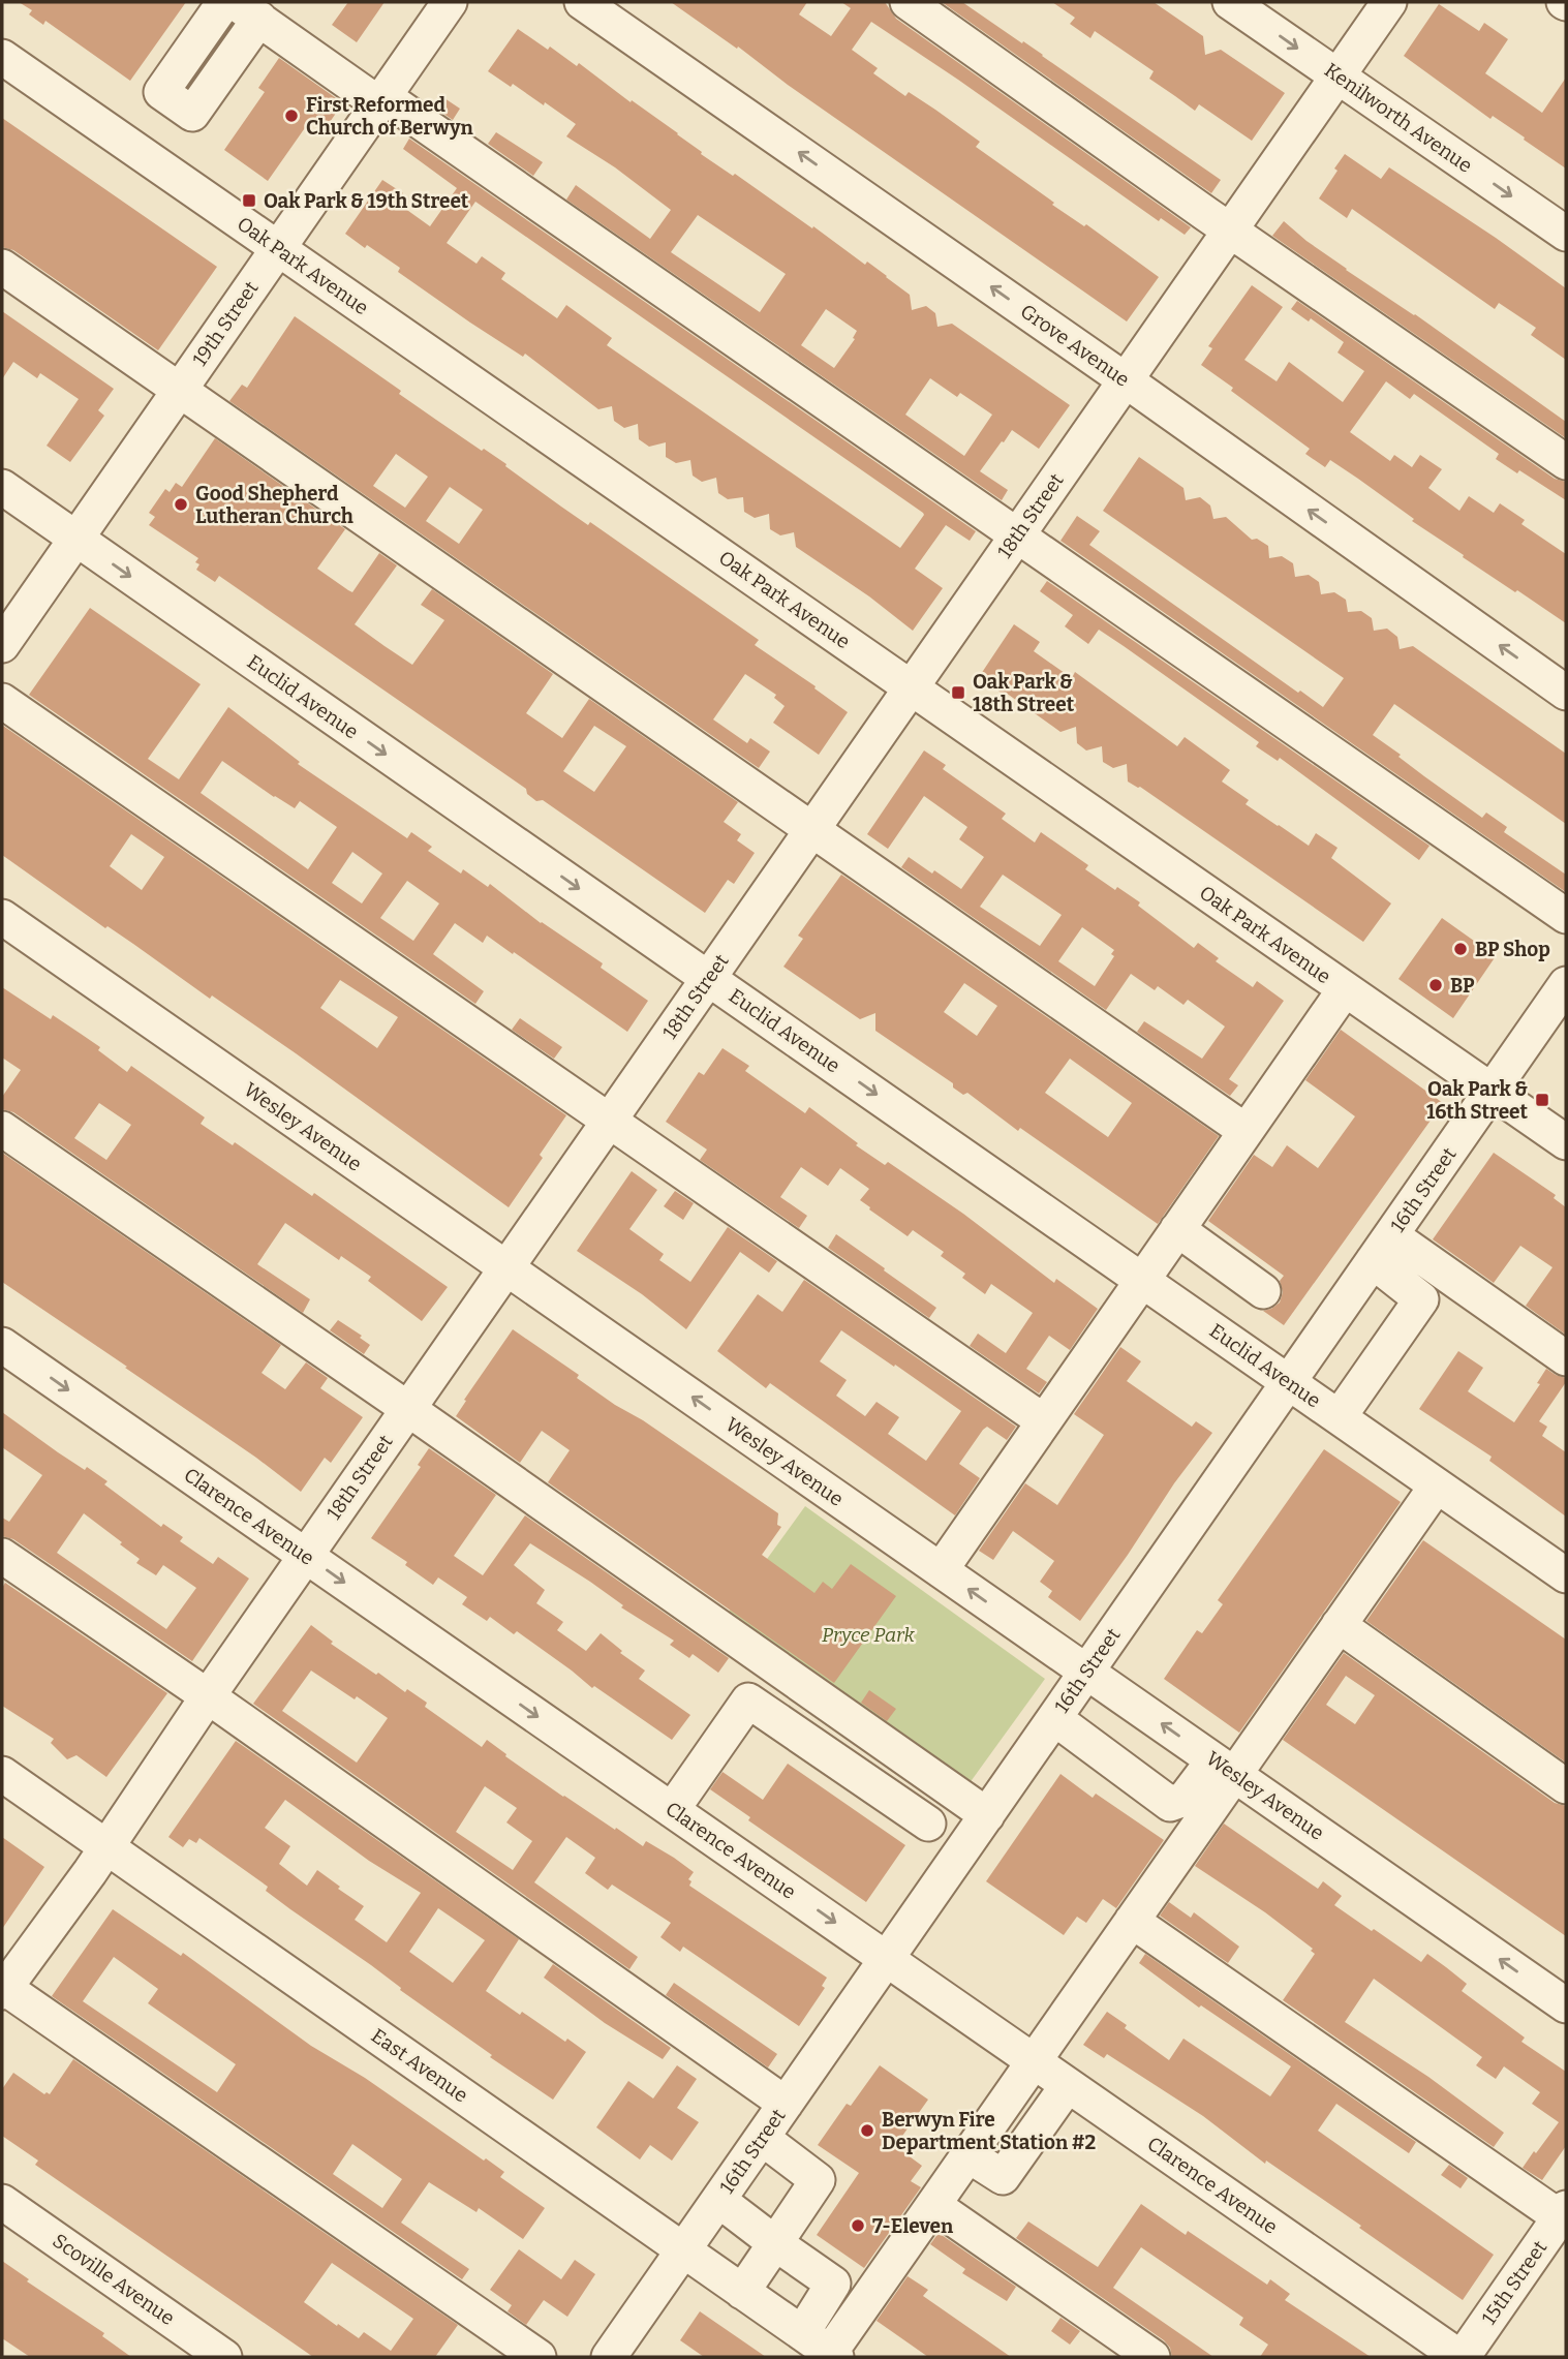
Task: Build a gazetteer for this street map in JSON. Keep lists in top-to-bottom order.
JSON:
{
  "streets": {
    "street": [
      "Kenilworth Avenue",
      "Oak Park Avenue",
      "19th Street",
      "Grove Avenue",
      "18th Street",
      "Euclid Avenue",
      "Wesley Avenue",
      "16th Street",
      "Clarence Avenue",
      "East Avenue",
      "Scoville Avenue",
      "15th Street"
    ]
  },
  "crossings": [
    ["Kenilworth Avenue", "18th Street"],
    ["Oak Park Avenue", "19th Street"],
    ["Oak Park Avenue", "18th Street"],
    ["Oak Park Avenue", "16th Street"],
    ["19th Street", "Euclid Avenue"],
    ["Grove Avenue", "18th Street"],
    ["18th Street", "Euclid Avenue"],
    ["18th Street", "Wesley Avenue"],
    ["18th Street", "Clarence Avenue"],
    ["18th Street", "East Avenue"],
    ["Euclid Avenue", "16th Street"],
    ["Wesley Avenue", "16th Street"],
    ["16th Street", "Clarence Avenue"],
    ["16th Street", "East Avenue"],
    ["Clarence Avenue", "15th Street"]
  ],
  "parks": ["Pryce Park"],
  "places": {
    "other": [
      "First Reformed Church of Berwyn",
      "Good Shepherd Lutheran Church",
      "BP Shop",
      "BP",
      "Berwyn Fire Department Station #2",
      "7-Eleven"
    ],
    "transit": ["Oak Park & 19th Street", "Oak Park & 18th Street", "Oak Park & 16th Street"]
  }
}
